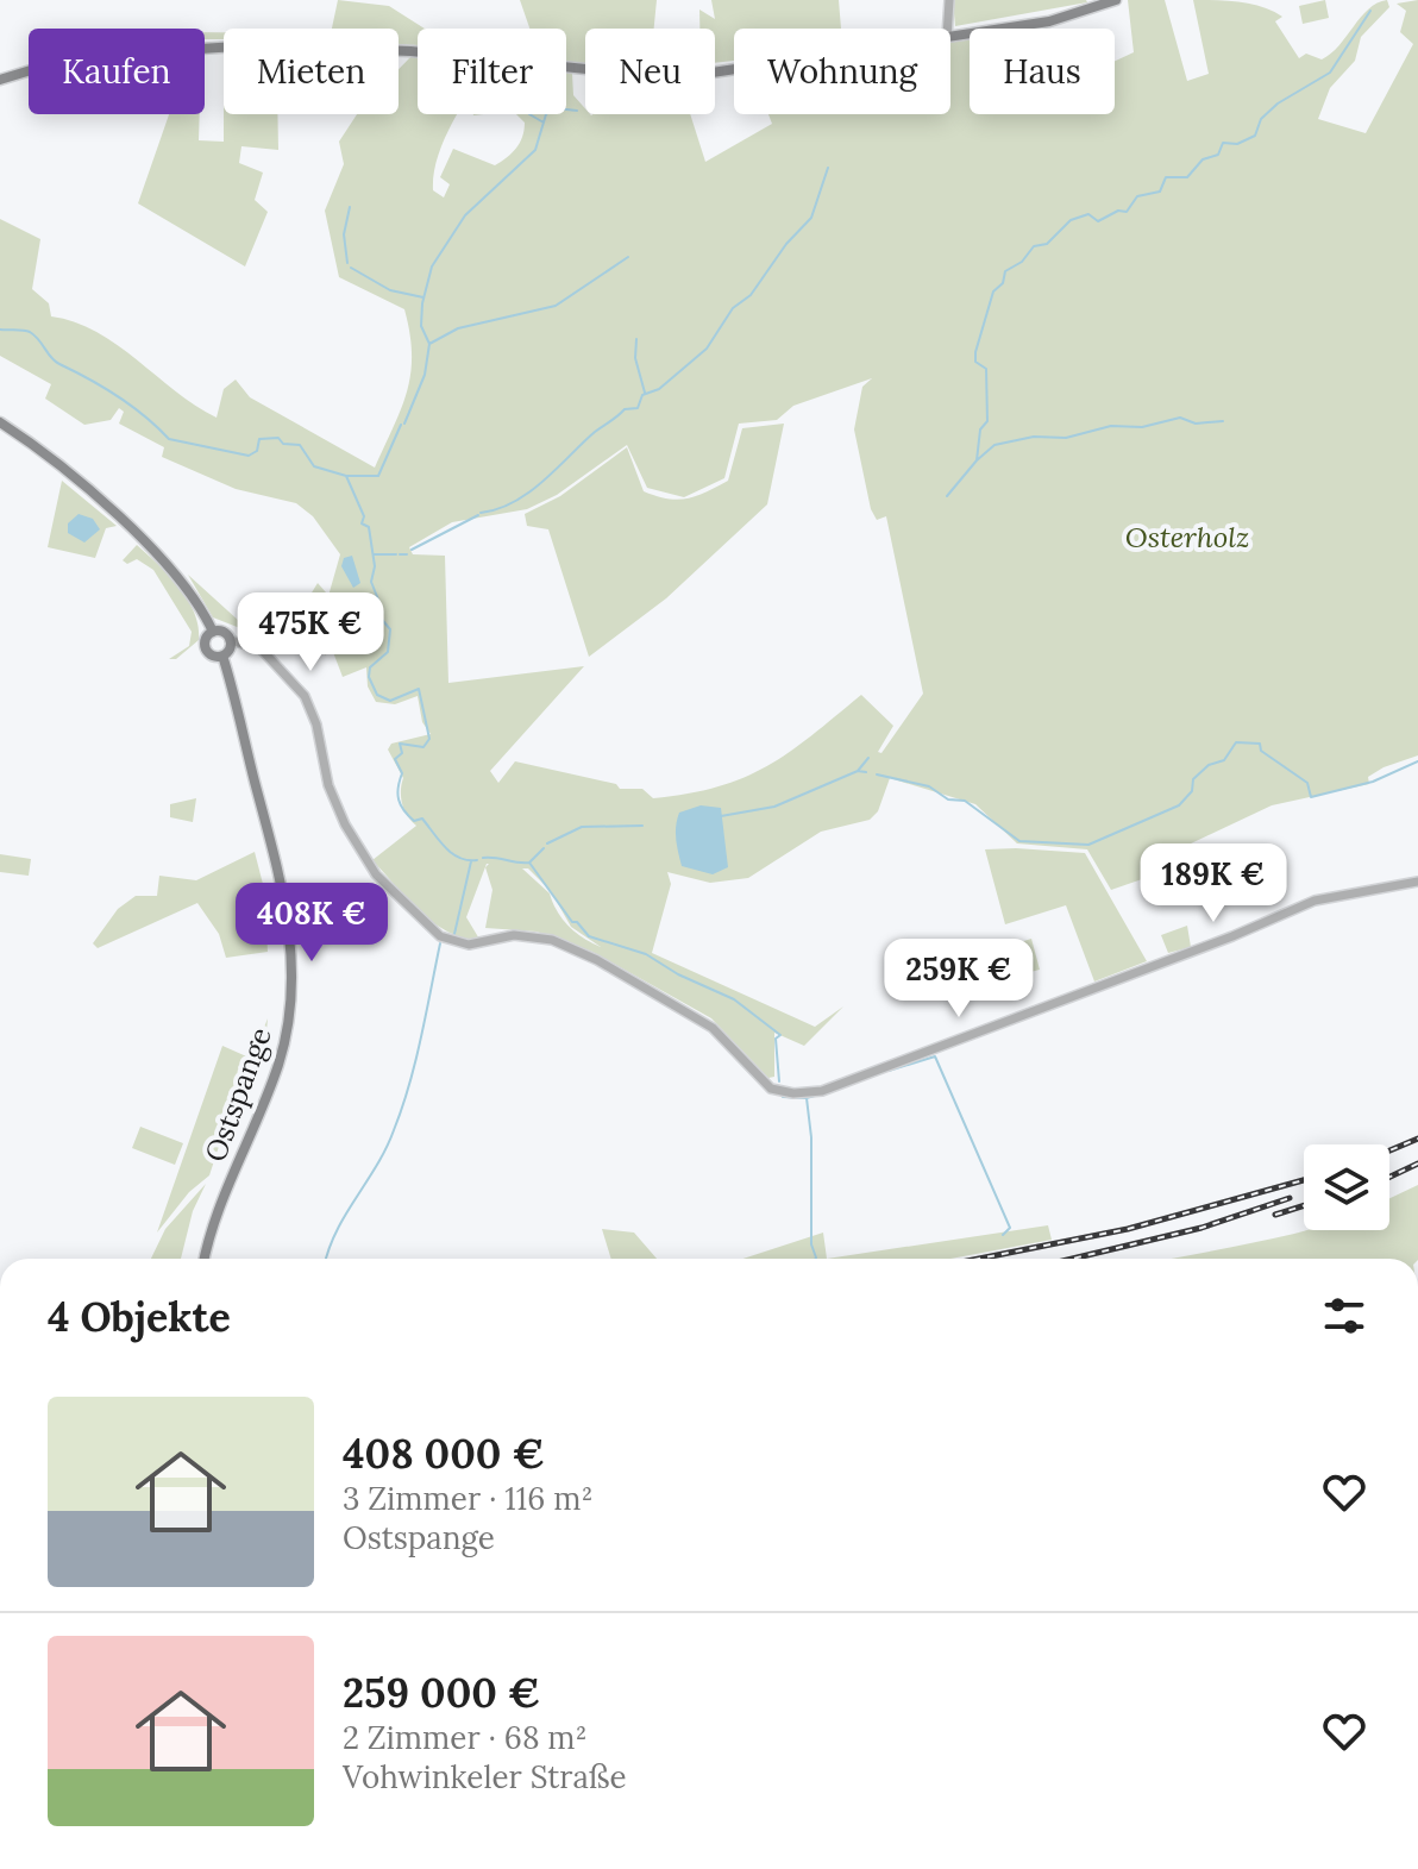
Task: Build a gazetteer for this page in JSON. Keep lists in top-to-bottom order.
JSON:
{
  "streets": {
    "main road": ["Ostspange"]
  },
  "parks": ["Osterholz"],
  "page": {
    "chip": [
      "Kaufen",
      "Mieten",
      "Filter",
      "Neu",
      "Wohnung",
      "Haus"
    ],
    "price": [
      "475K €",
      "189K €",
      "408K €",
      "259K €"
    ],
    "heading": "4 Objekte",
    "list": [
      {
        "name": "408 000 €",
        "note": "3 Zimmer · 116 m² · Ostspange"
      },
      {
        "name": "259 000 €",
        "note": "2 Zimmer · 68 m² · Vohwinkeler Straße"
      }
    ]
  }
}
